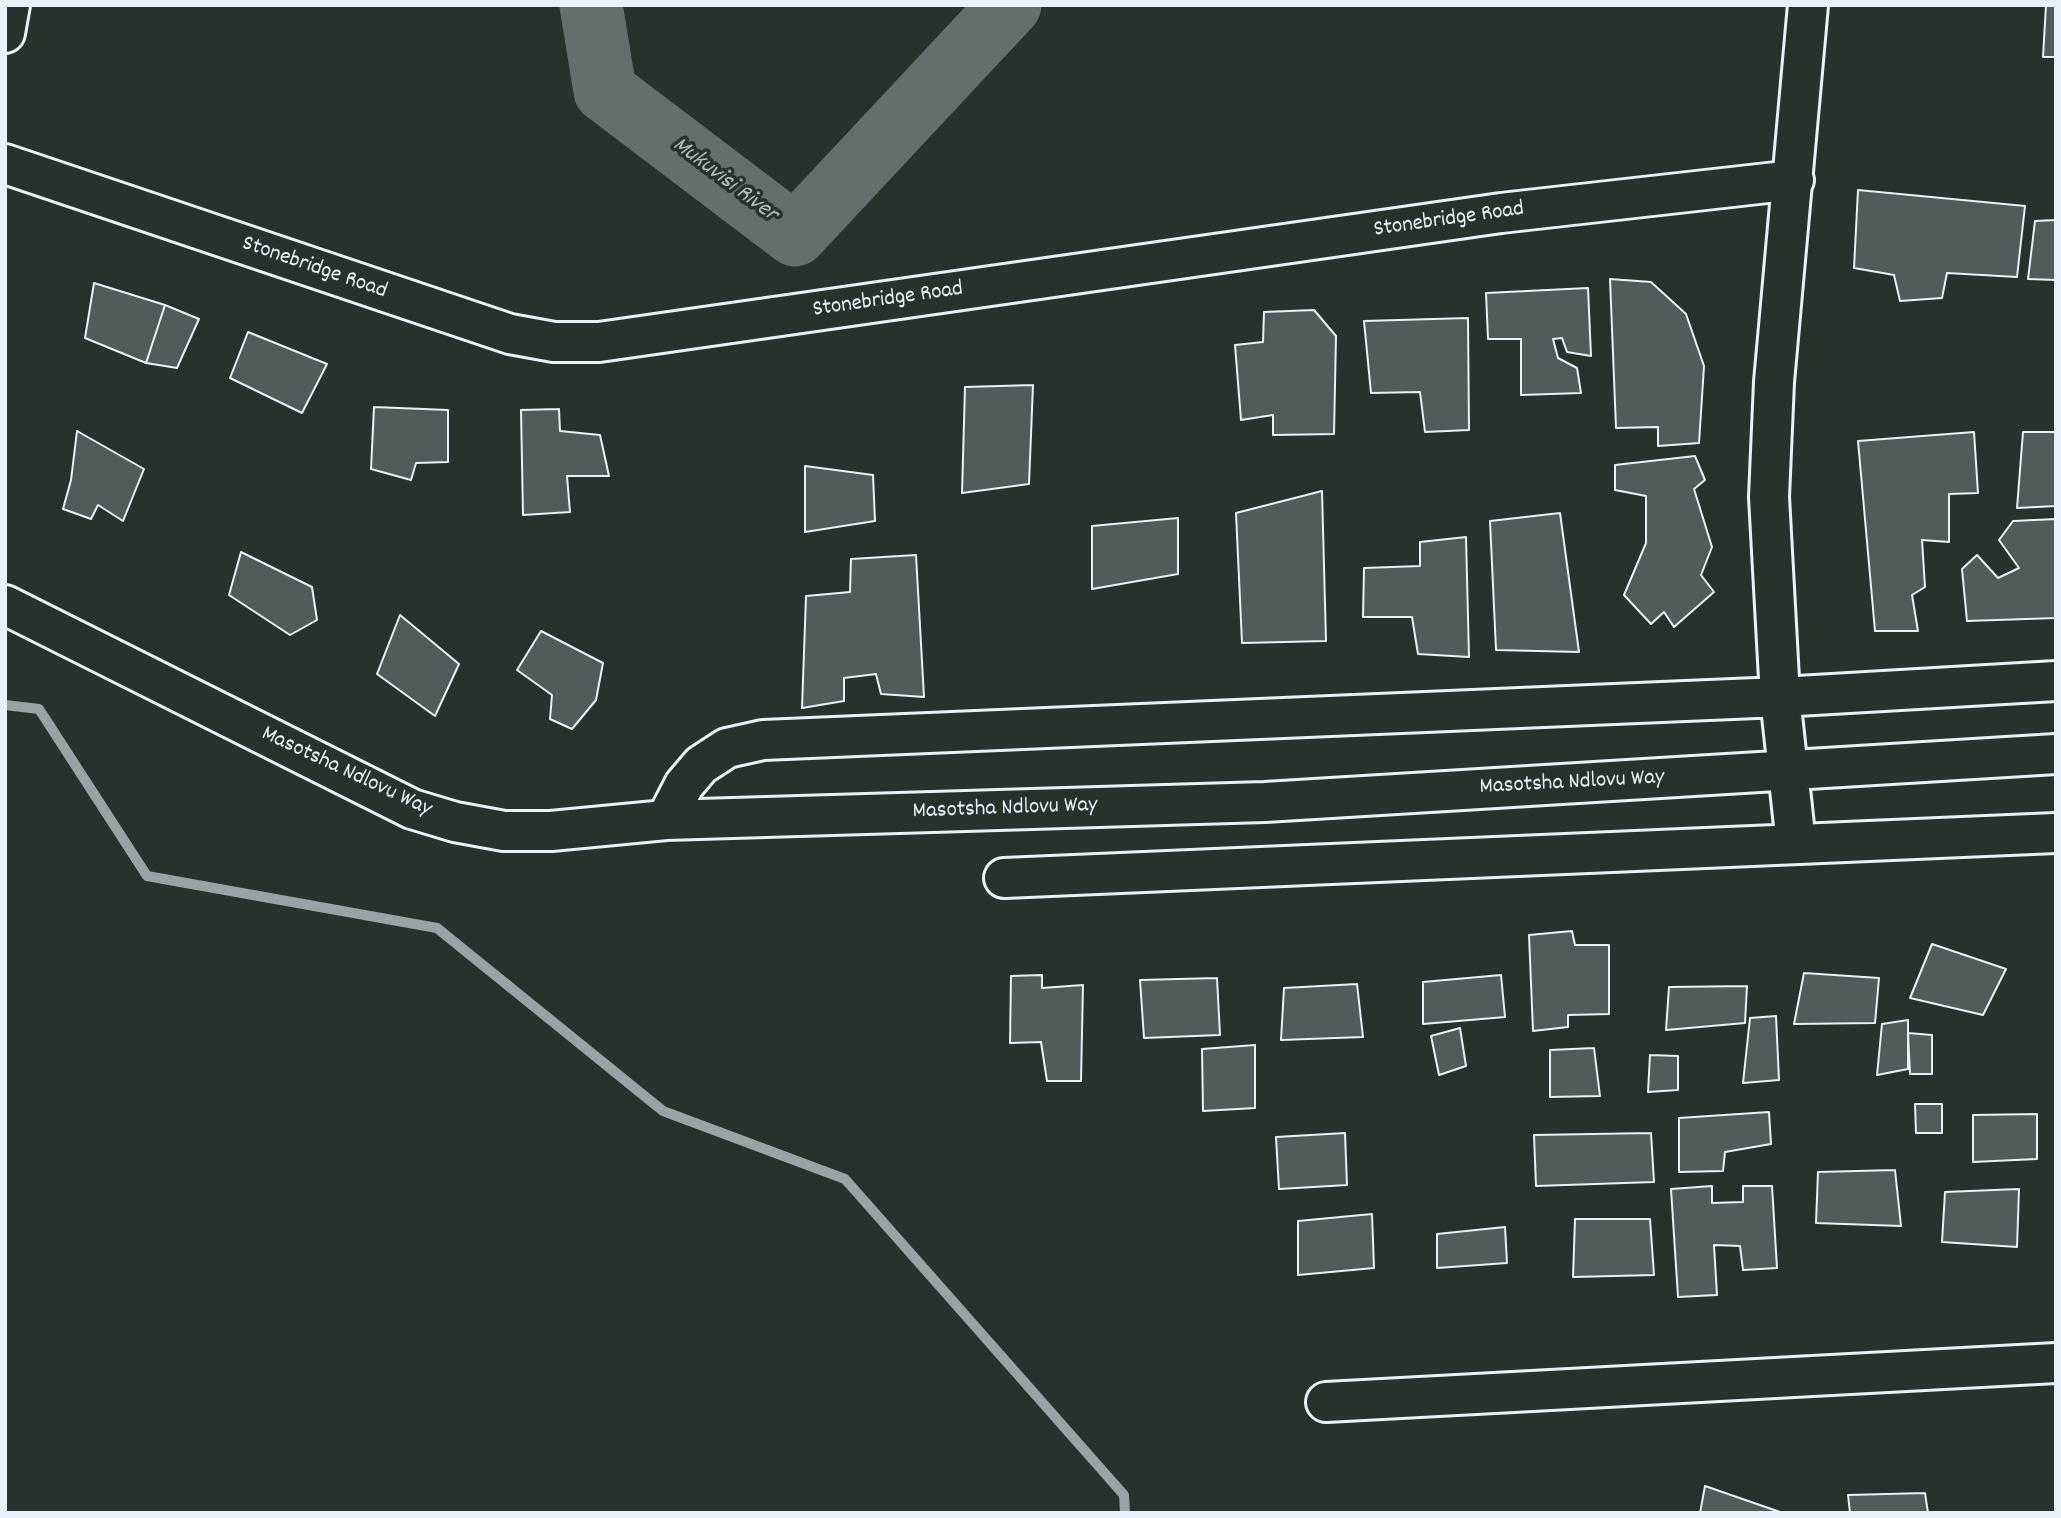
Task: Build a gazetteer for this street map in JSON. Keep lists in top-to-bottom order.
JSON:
{
  "streets": {
    "street": ["Stonebridge Road", "Masotsha Ndlovu Way"]
  },
  "water": ["Mukuvisi River"]
}
